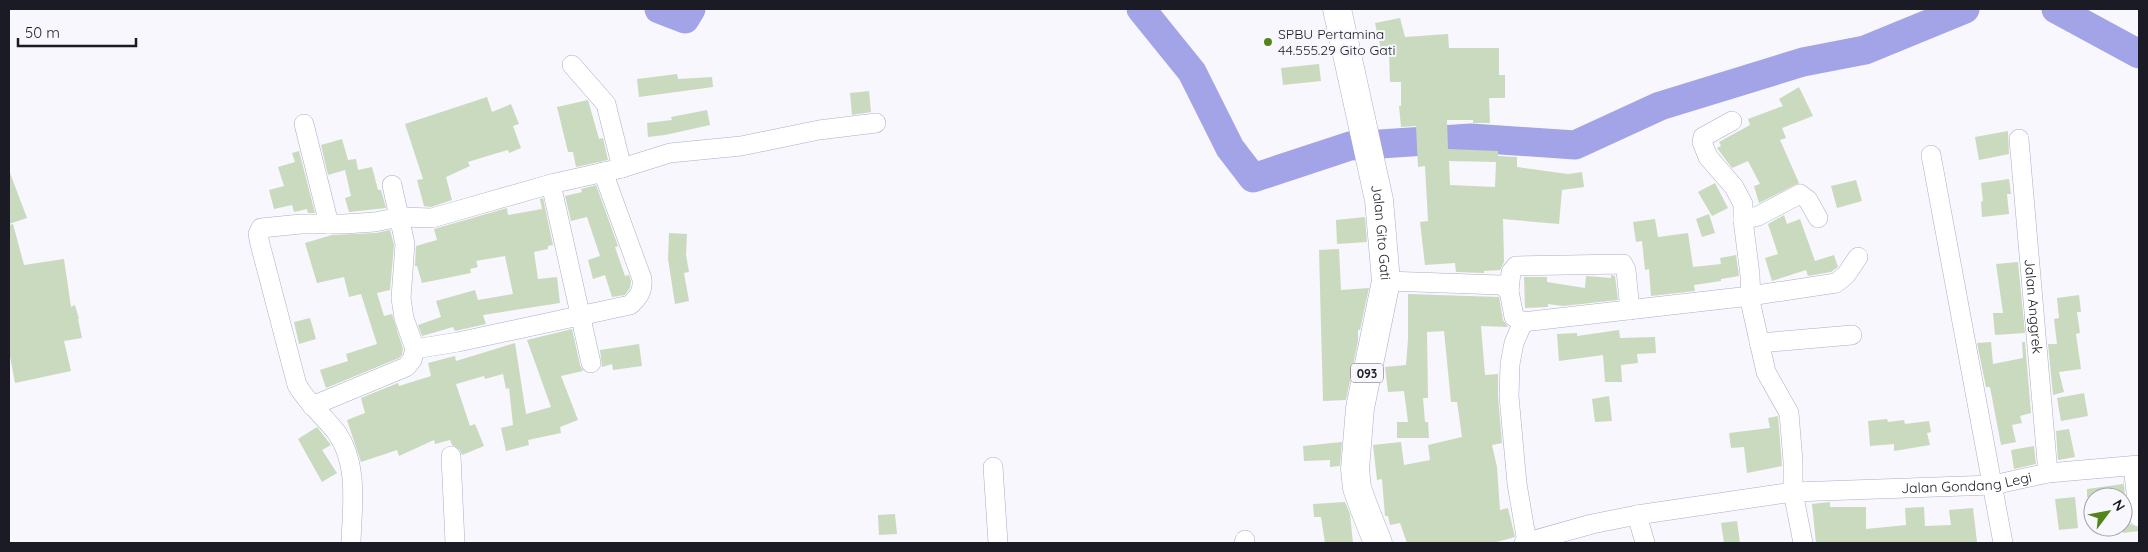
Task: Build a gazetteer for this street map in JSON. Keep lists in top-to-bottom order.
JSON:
{
  "streets": {
    "main road": ["Jalan Gito Gati", "093"],
    "street": ["Jalan Anggrek", "Jalan Gondang Legi"]
  },
  "crossings": [
    ["Jalan Anggrek", "Jalan Gondang Legi"]
  ],
  "places": ["SPBU Pertamina 44.555.29 Gito Gati"],
  "scale_bar": "50 m",
  "north": "top right"
}
